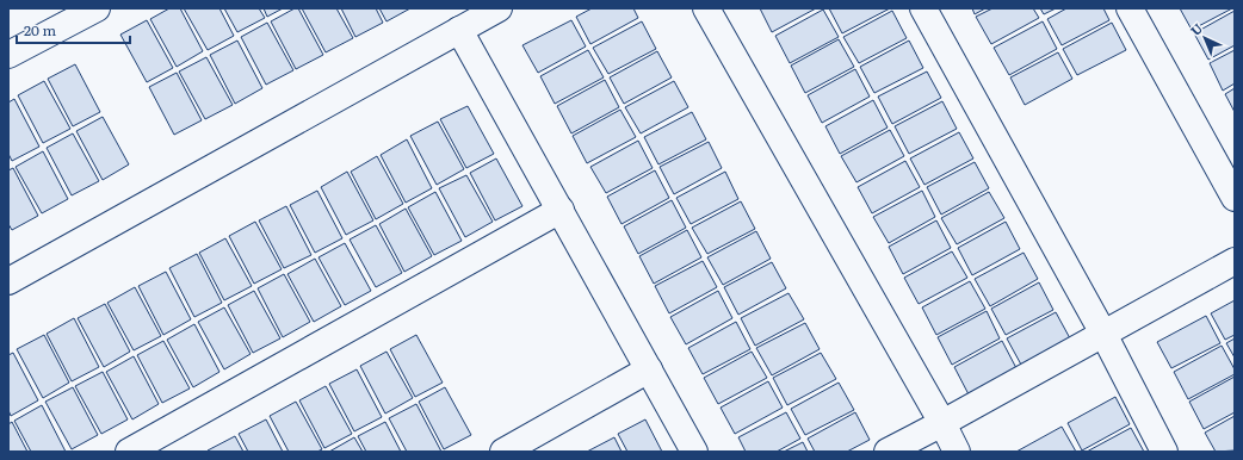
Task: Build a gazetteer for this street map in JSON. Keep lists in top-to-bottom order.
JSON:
{
  "scale_bar": "20 m",
  "north": "top left"
}
